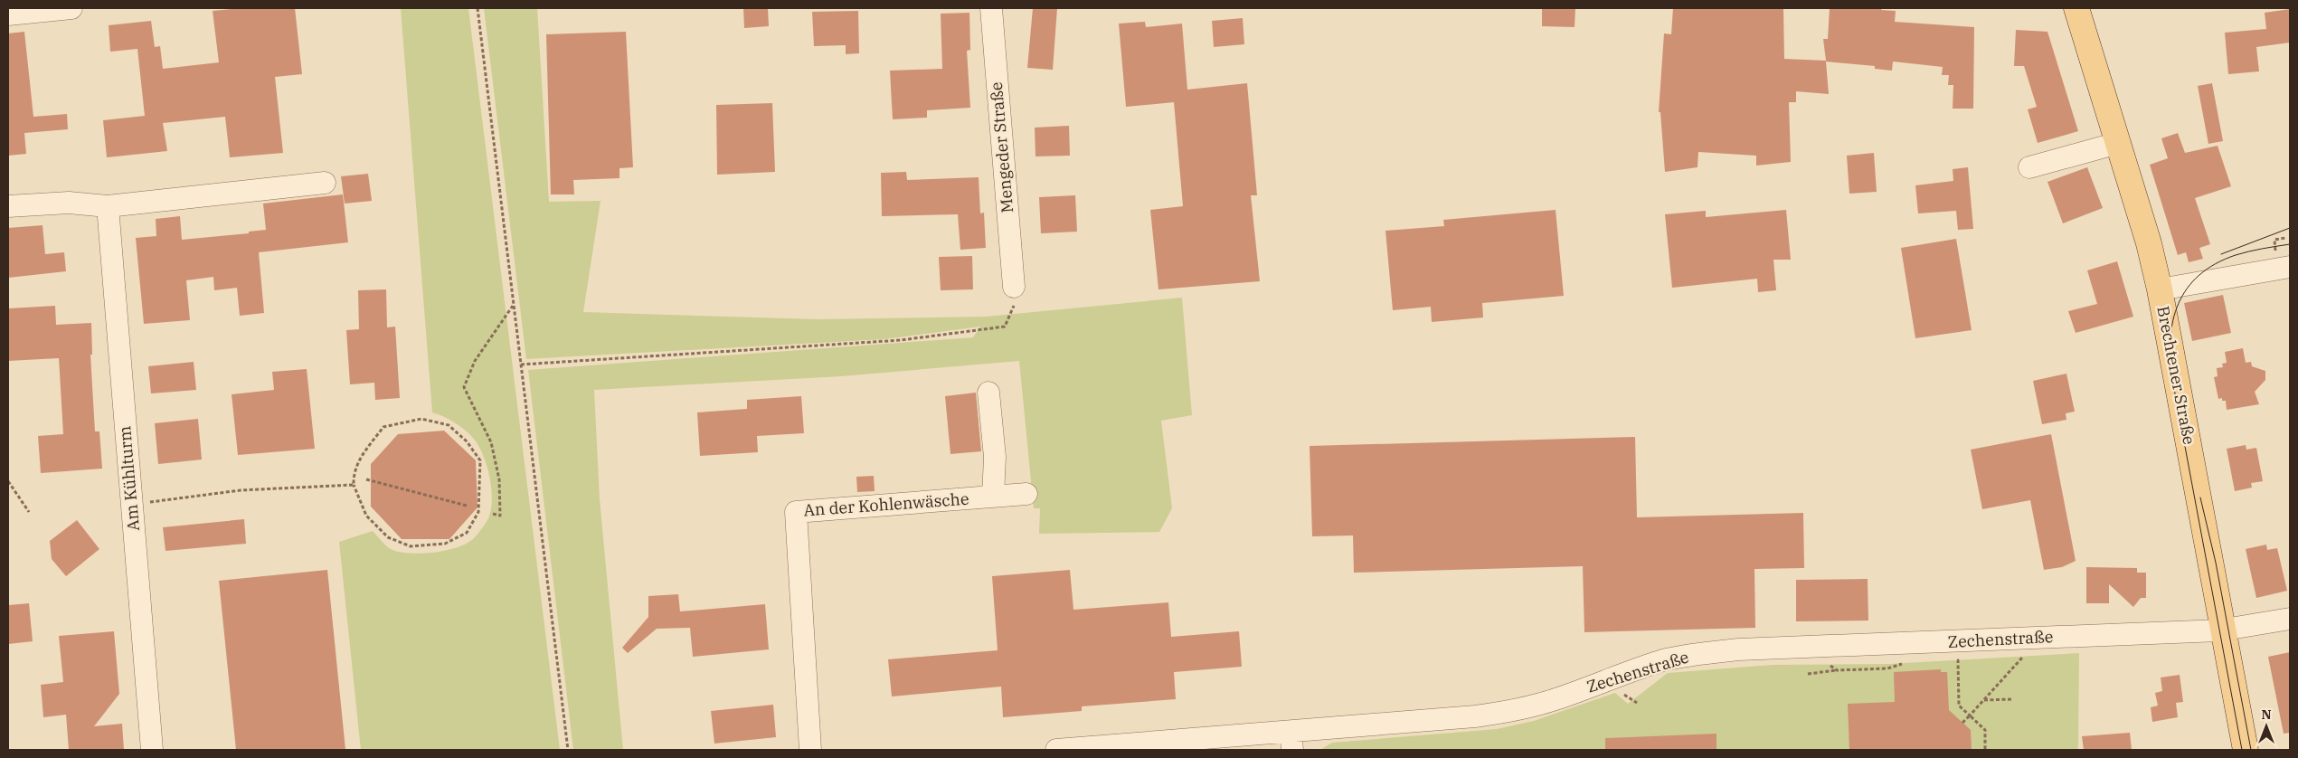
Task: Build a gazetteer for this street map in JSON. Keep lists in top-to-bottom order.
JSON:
{
  "streets": {
    "main road": ["Brechtener Straße"],
    "street": [
      "Mengeder Straße",
      "Am Kühlturm",
      "An der Kohlenwäsche",
      "Zechenstraße"
    ]
  },
  "crossings": [
    ["Brechtener Straße", "Zechenstraße"]
  ],
  "north": "top"
}
